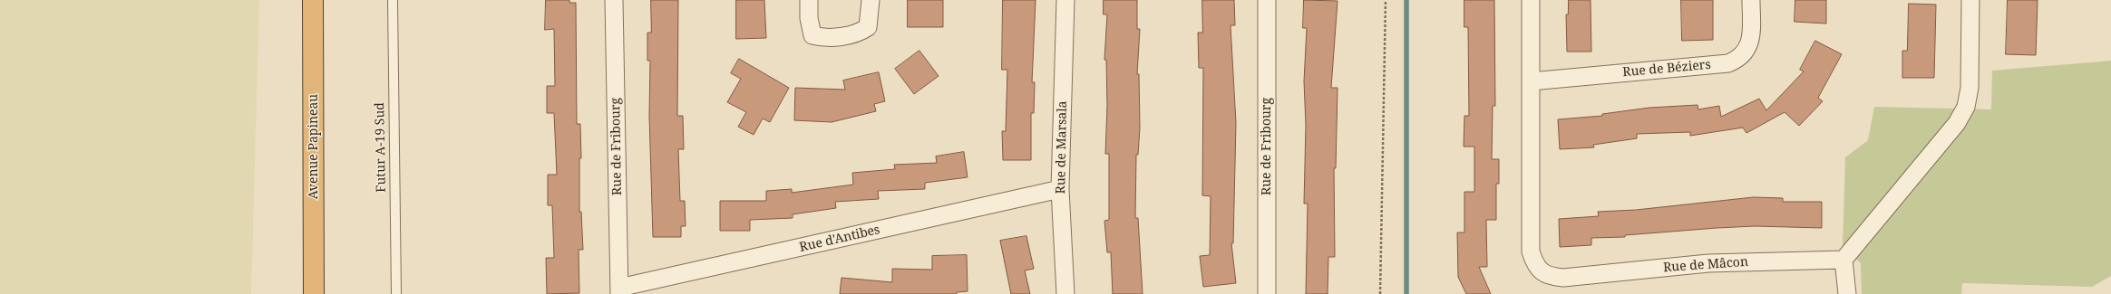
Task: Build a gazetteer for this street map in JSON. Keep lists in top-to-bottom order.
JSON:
{
  "streets": {
    "highway": ["Avenue Papineau"],
    "street": [
      "Rue de Béziers",
      "Rue de Fribourg",
      "Rue de Marsala",
      "Rue d'Antibes",
      "Rue de Mâcon"
    ],
    "lane": ["Futur A-19 Sud"]
  },
  "crossings": [
    ["Rue de Béziers", "Rue de Mâcon"],
    ["Rue de Fribourg", "Rue d'Antibes"],
    ["Rue de Marsala", "Rue d'Antibes"]
  ]
}
